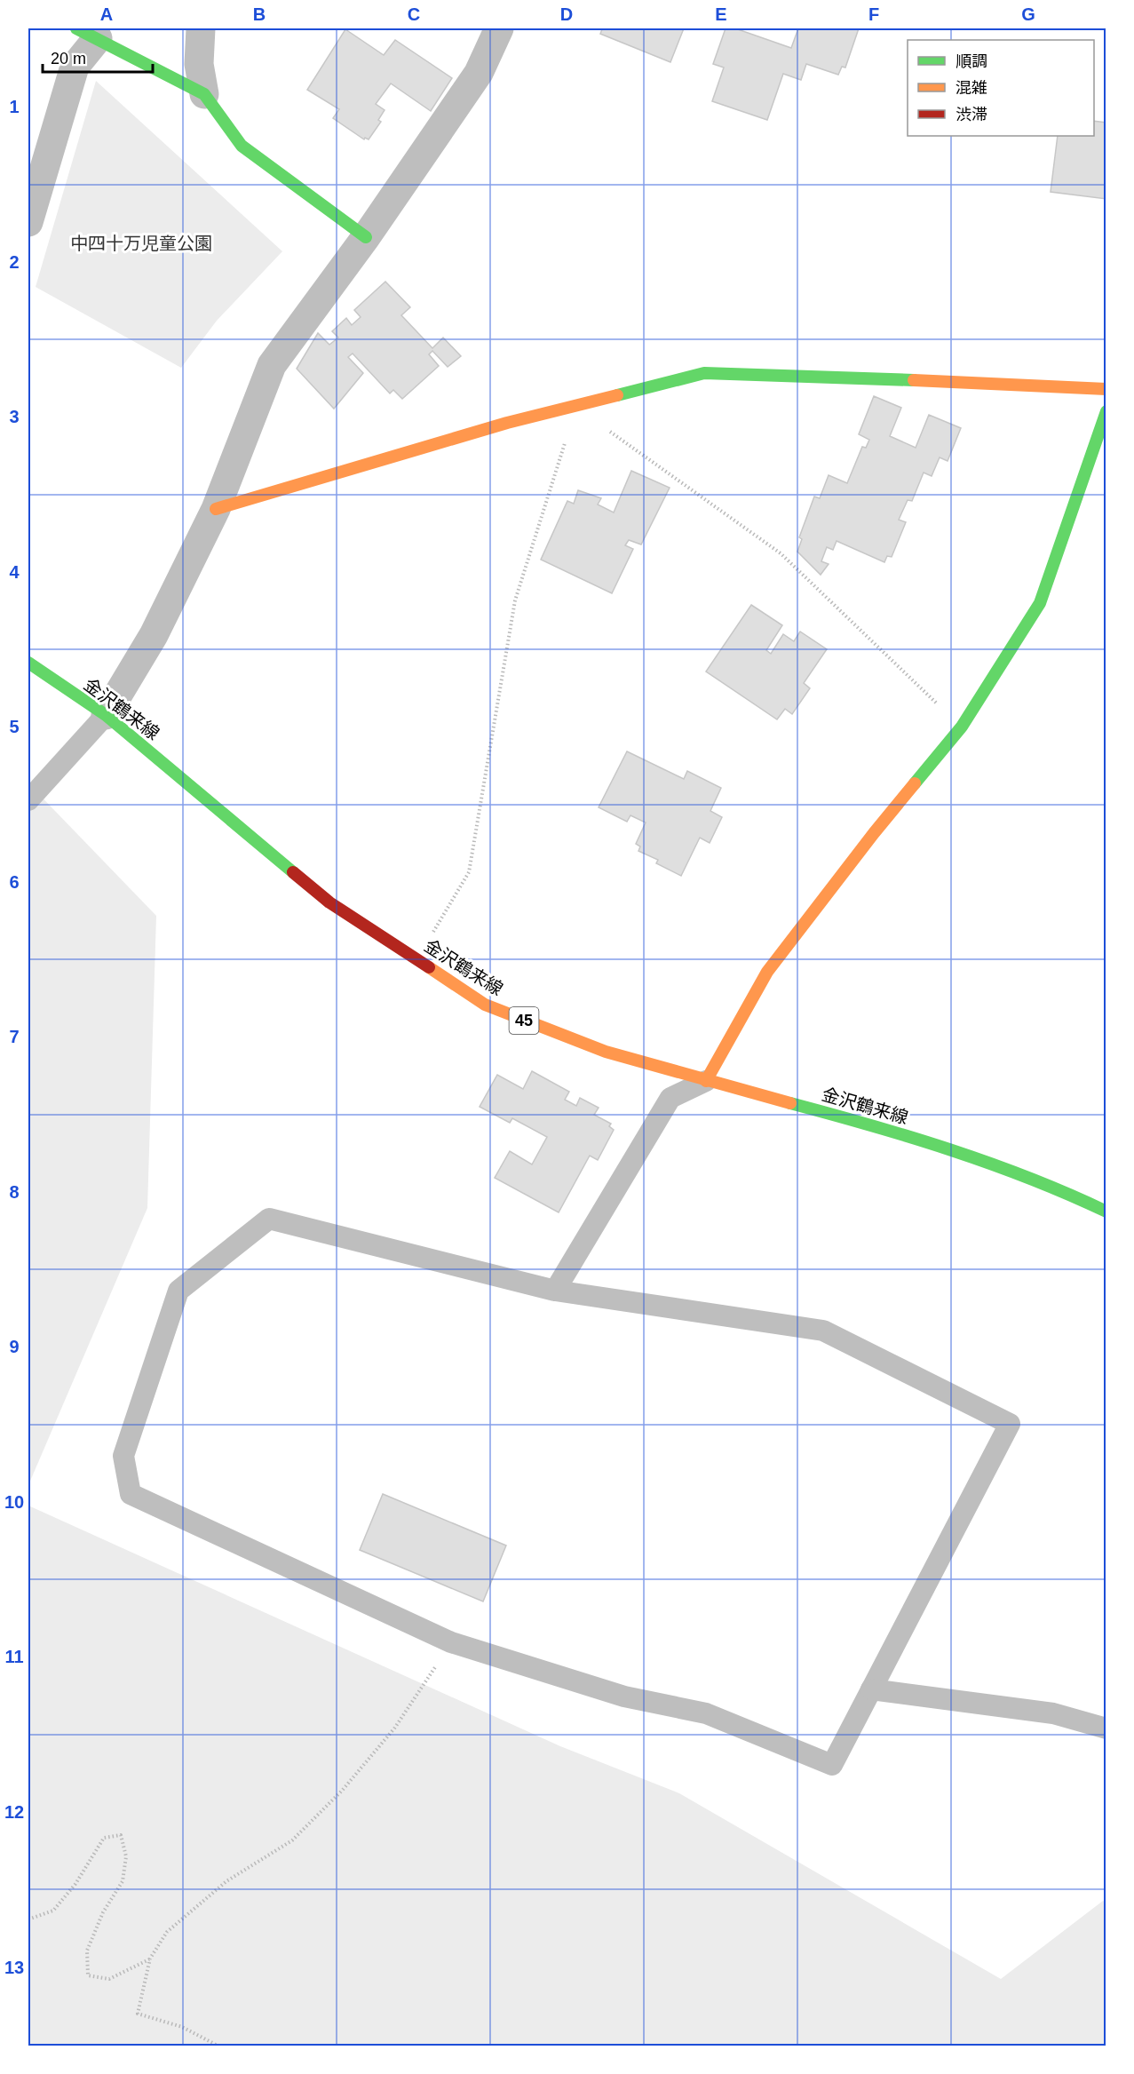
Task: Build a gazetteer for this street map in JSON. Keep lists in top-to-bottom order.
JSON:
{
  "streets": {
    "street": ["金沢鶴来線", "45"]
  },
  "parks": ["中四十万児童公園"],
  "legend": ["順調", "混雑", "渋滞"],
  "scale_bar": "20 m",
  "grid": {
    "columns": [
      "A",
      "B",
      "C",
      "D",
      "E",
      "F",
      "G"
    ],
    "rows": [
      "1",
      "2",
      "3",
      "4",
      "5",
      "6",
      "7",
      "8",
      "9",
      "10",
      "11",
      "12",
      "13"
    ]
  }
}
